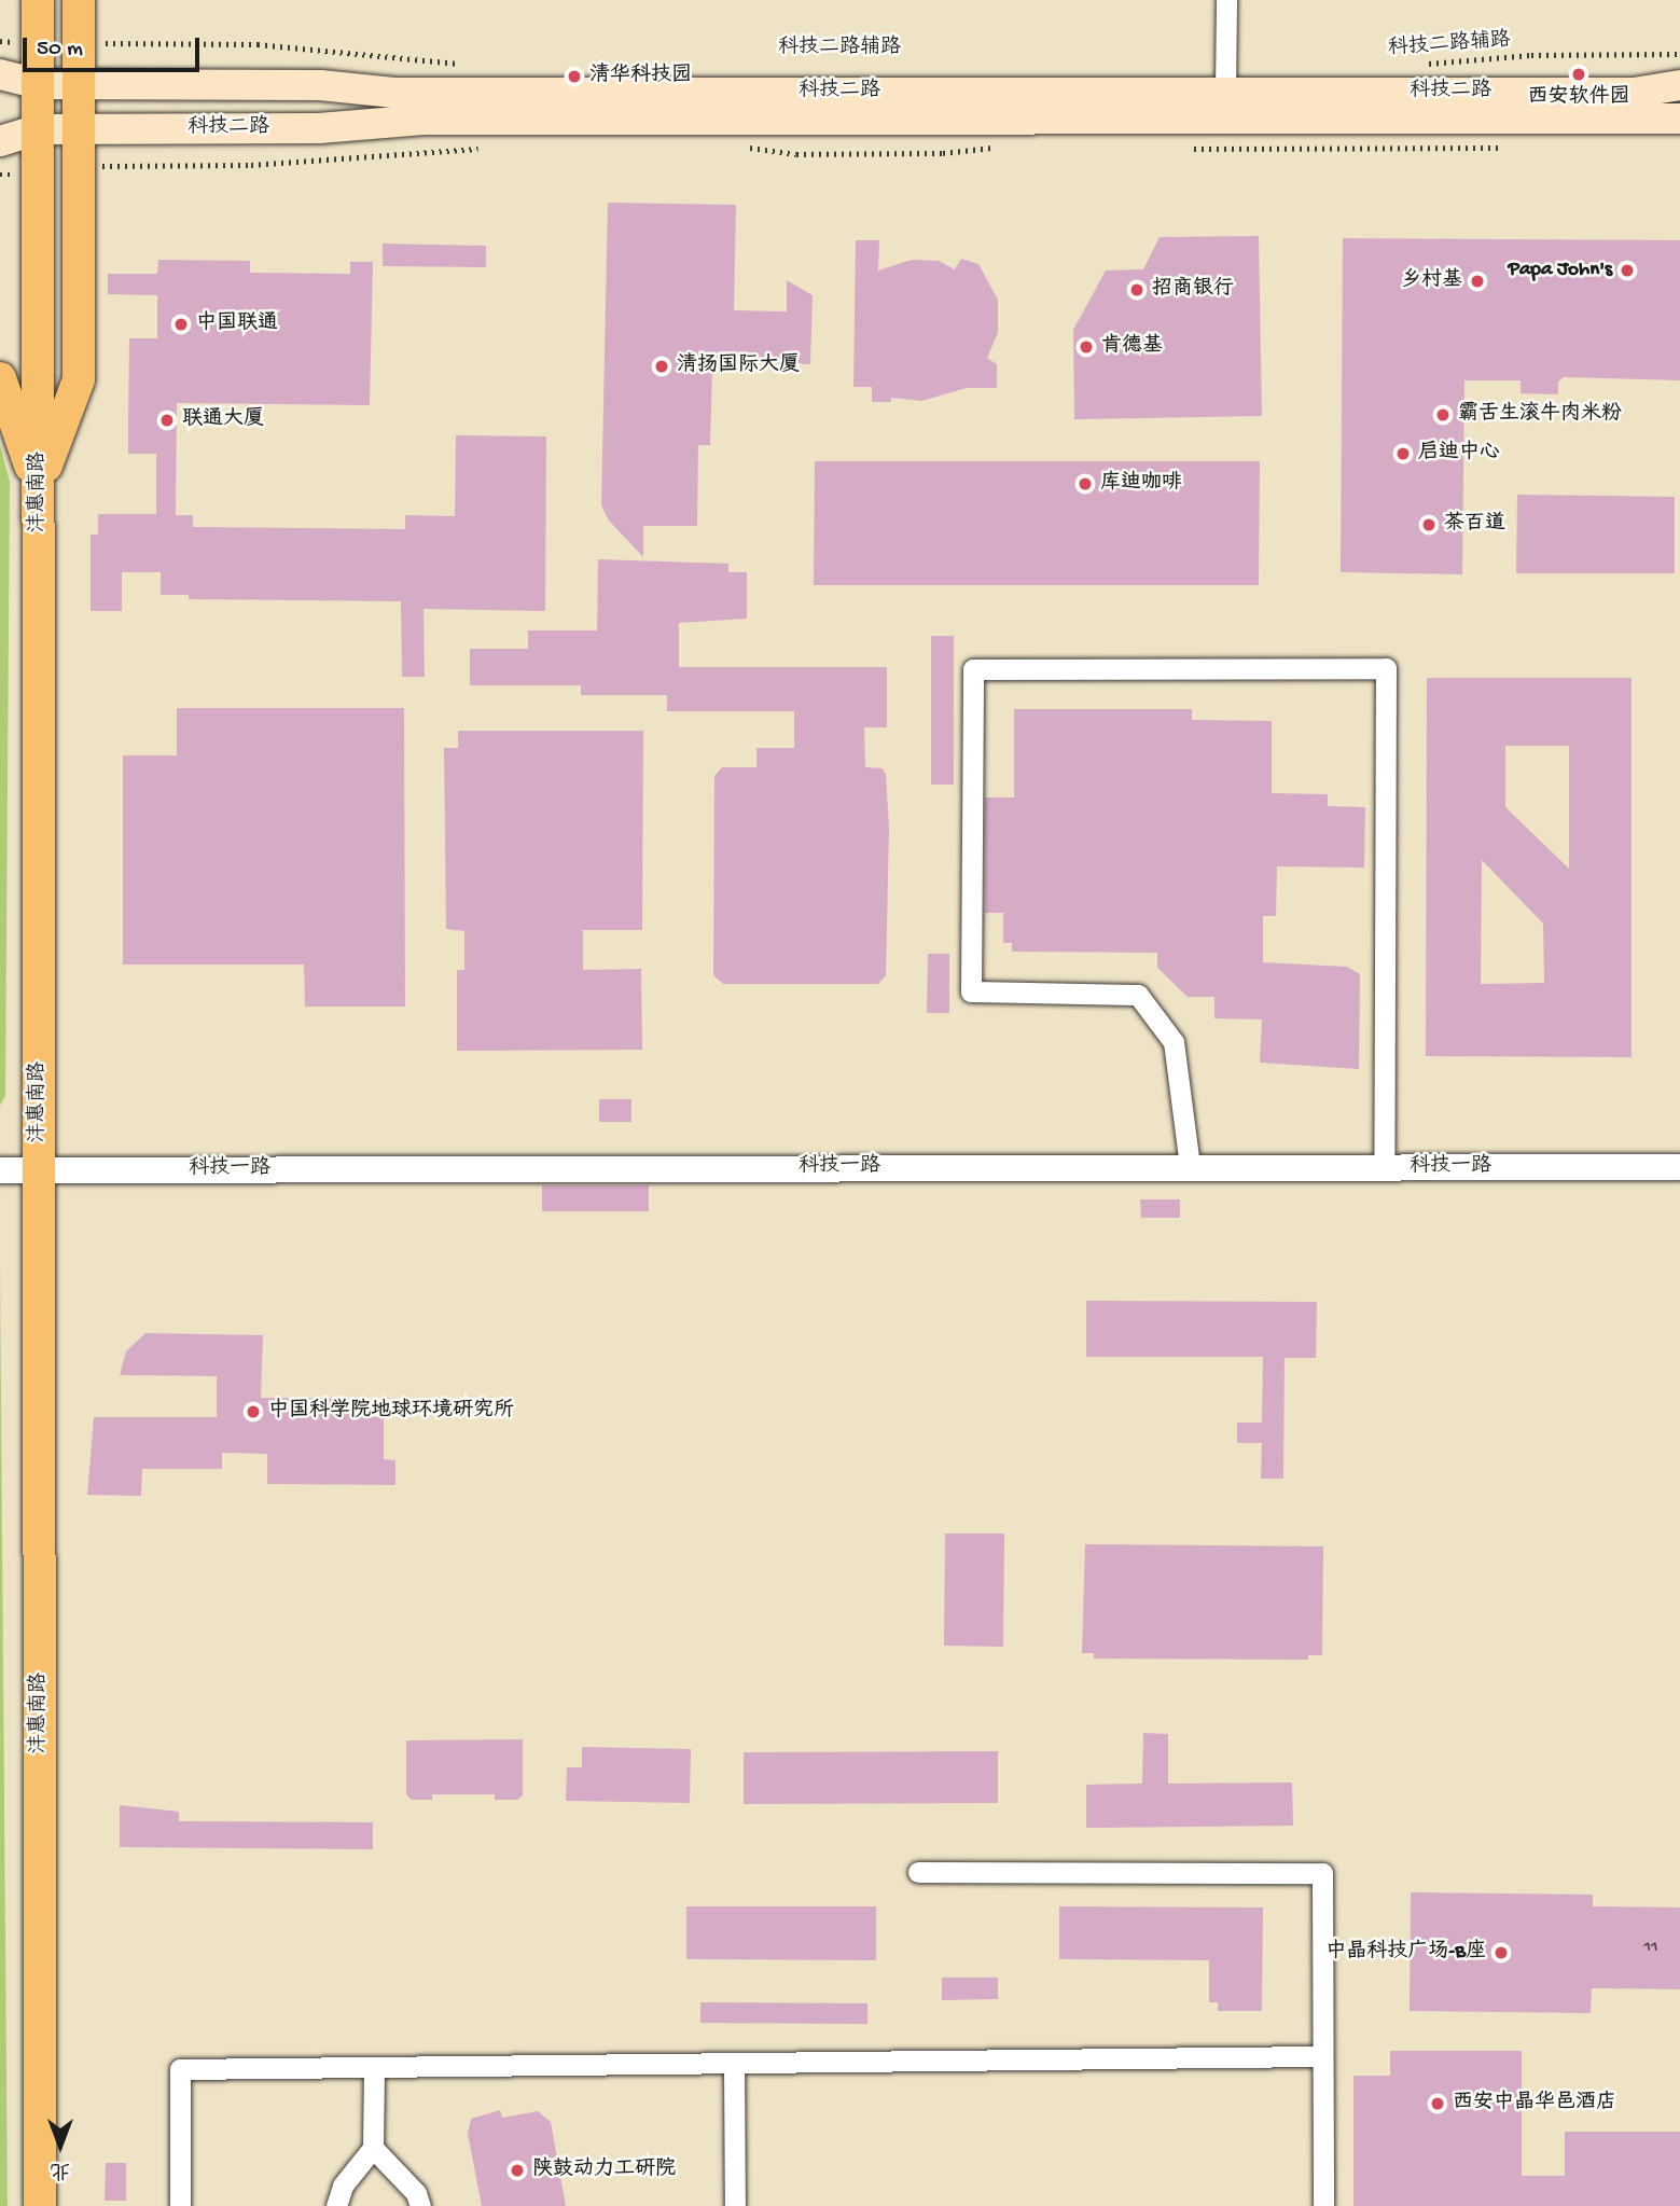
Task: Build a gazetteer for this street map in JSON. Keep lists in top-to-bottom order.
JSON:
{
  "streets": {
    "main road": ["科技二路", "沣惠南路"],
    "street": ["科技一路"],
    "path": ["科技二路辅路"]
  },
  "crossings": [
    ["科技二路", "沣惠南路"],
    ["沣惠南路", "科技一路"]
  ],
  "places": [
    "西安软件园",
    "清华科技园",
    "Papa John's",
    "乡村基",
    "招商银行",
    "中国联通",
    "肯德基",
    "清扬国际大厦",
    "霸舌生滚牛肉米粉",
    "联通大厦",
    "启迪中心",
    "库迪咖啡",
    "茶百道",
    "中国科学院地球环境研究所",
    "中晶科技广场-B座",
    "西安中晶华邑酒店",
    "陕鼓动力工研院"
  ],
  "house_numbers": ["11"],
  "scale_bar": "50 m",
  "north": "bottom"
}
